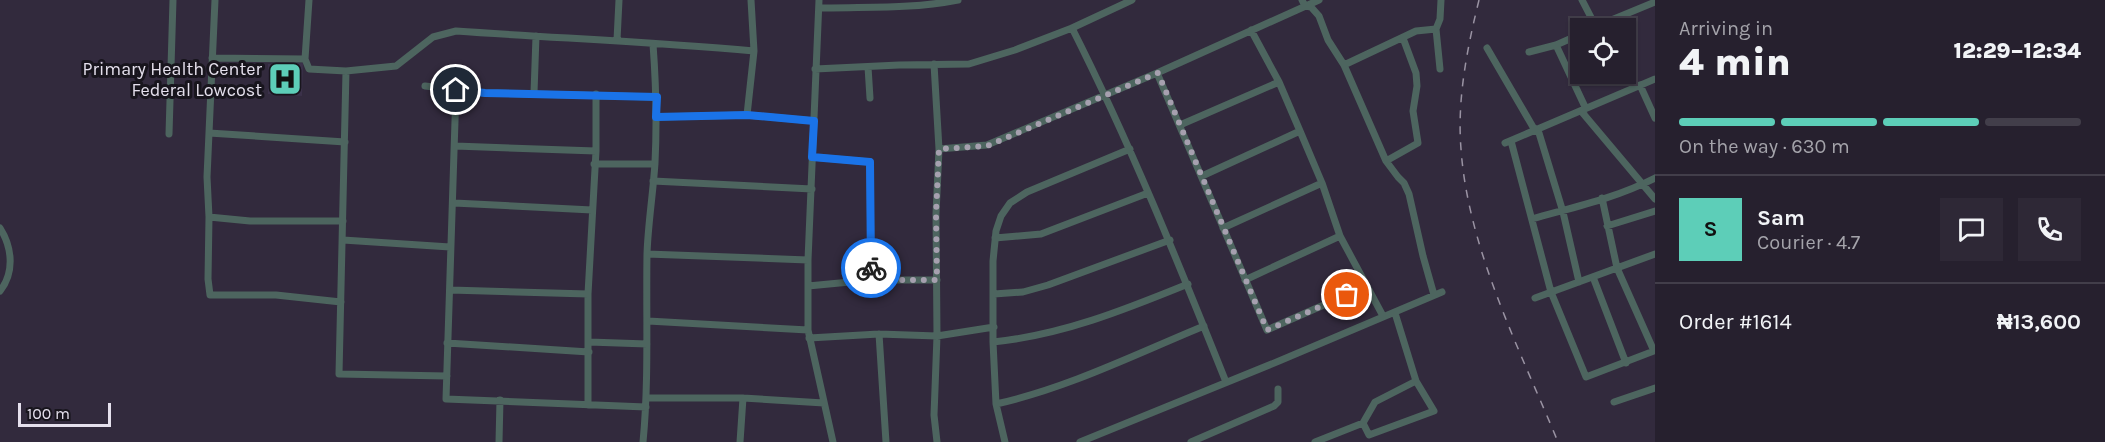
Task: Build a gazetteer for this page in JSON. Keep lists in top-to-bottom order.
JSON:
{
  "places": {
    "hospital": ["Primary Health Center Federal Lowcost"]
  },
  "scale_bar": "100 m",
  "page": {
    "heading": ["4 min", "Arriving in", "12:29–12:34"],
    "panel": [
      "Sam",
      "Courier · 4.7",
      "Order #1614",
      "₦13,600"
    ],
    "bar": "On the way · 630 m",
    "round": "S",
    "scale": "100 m"
  }
}
